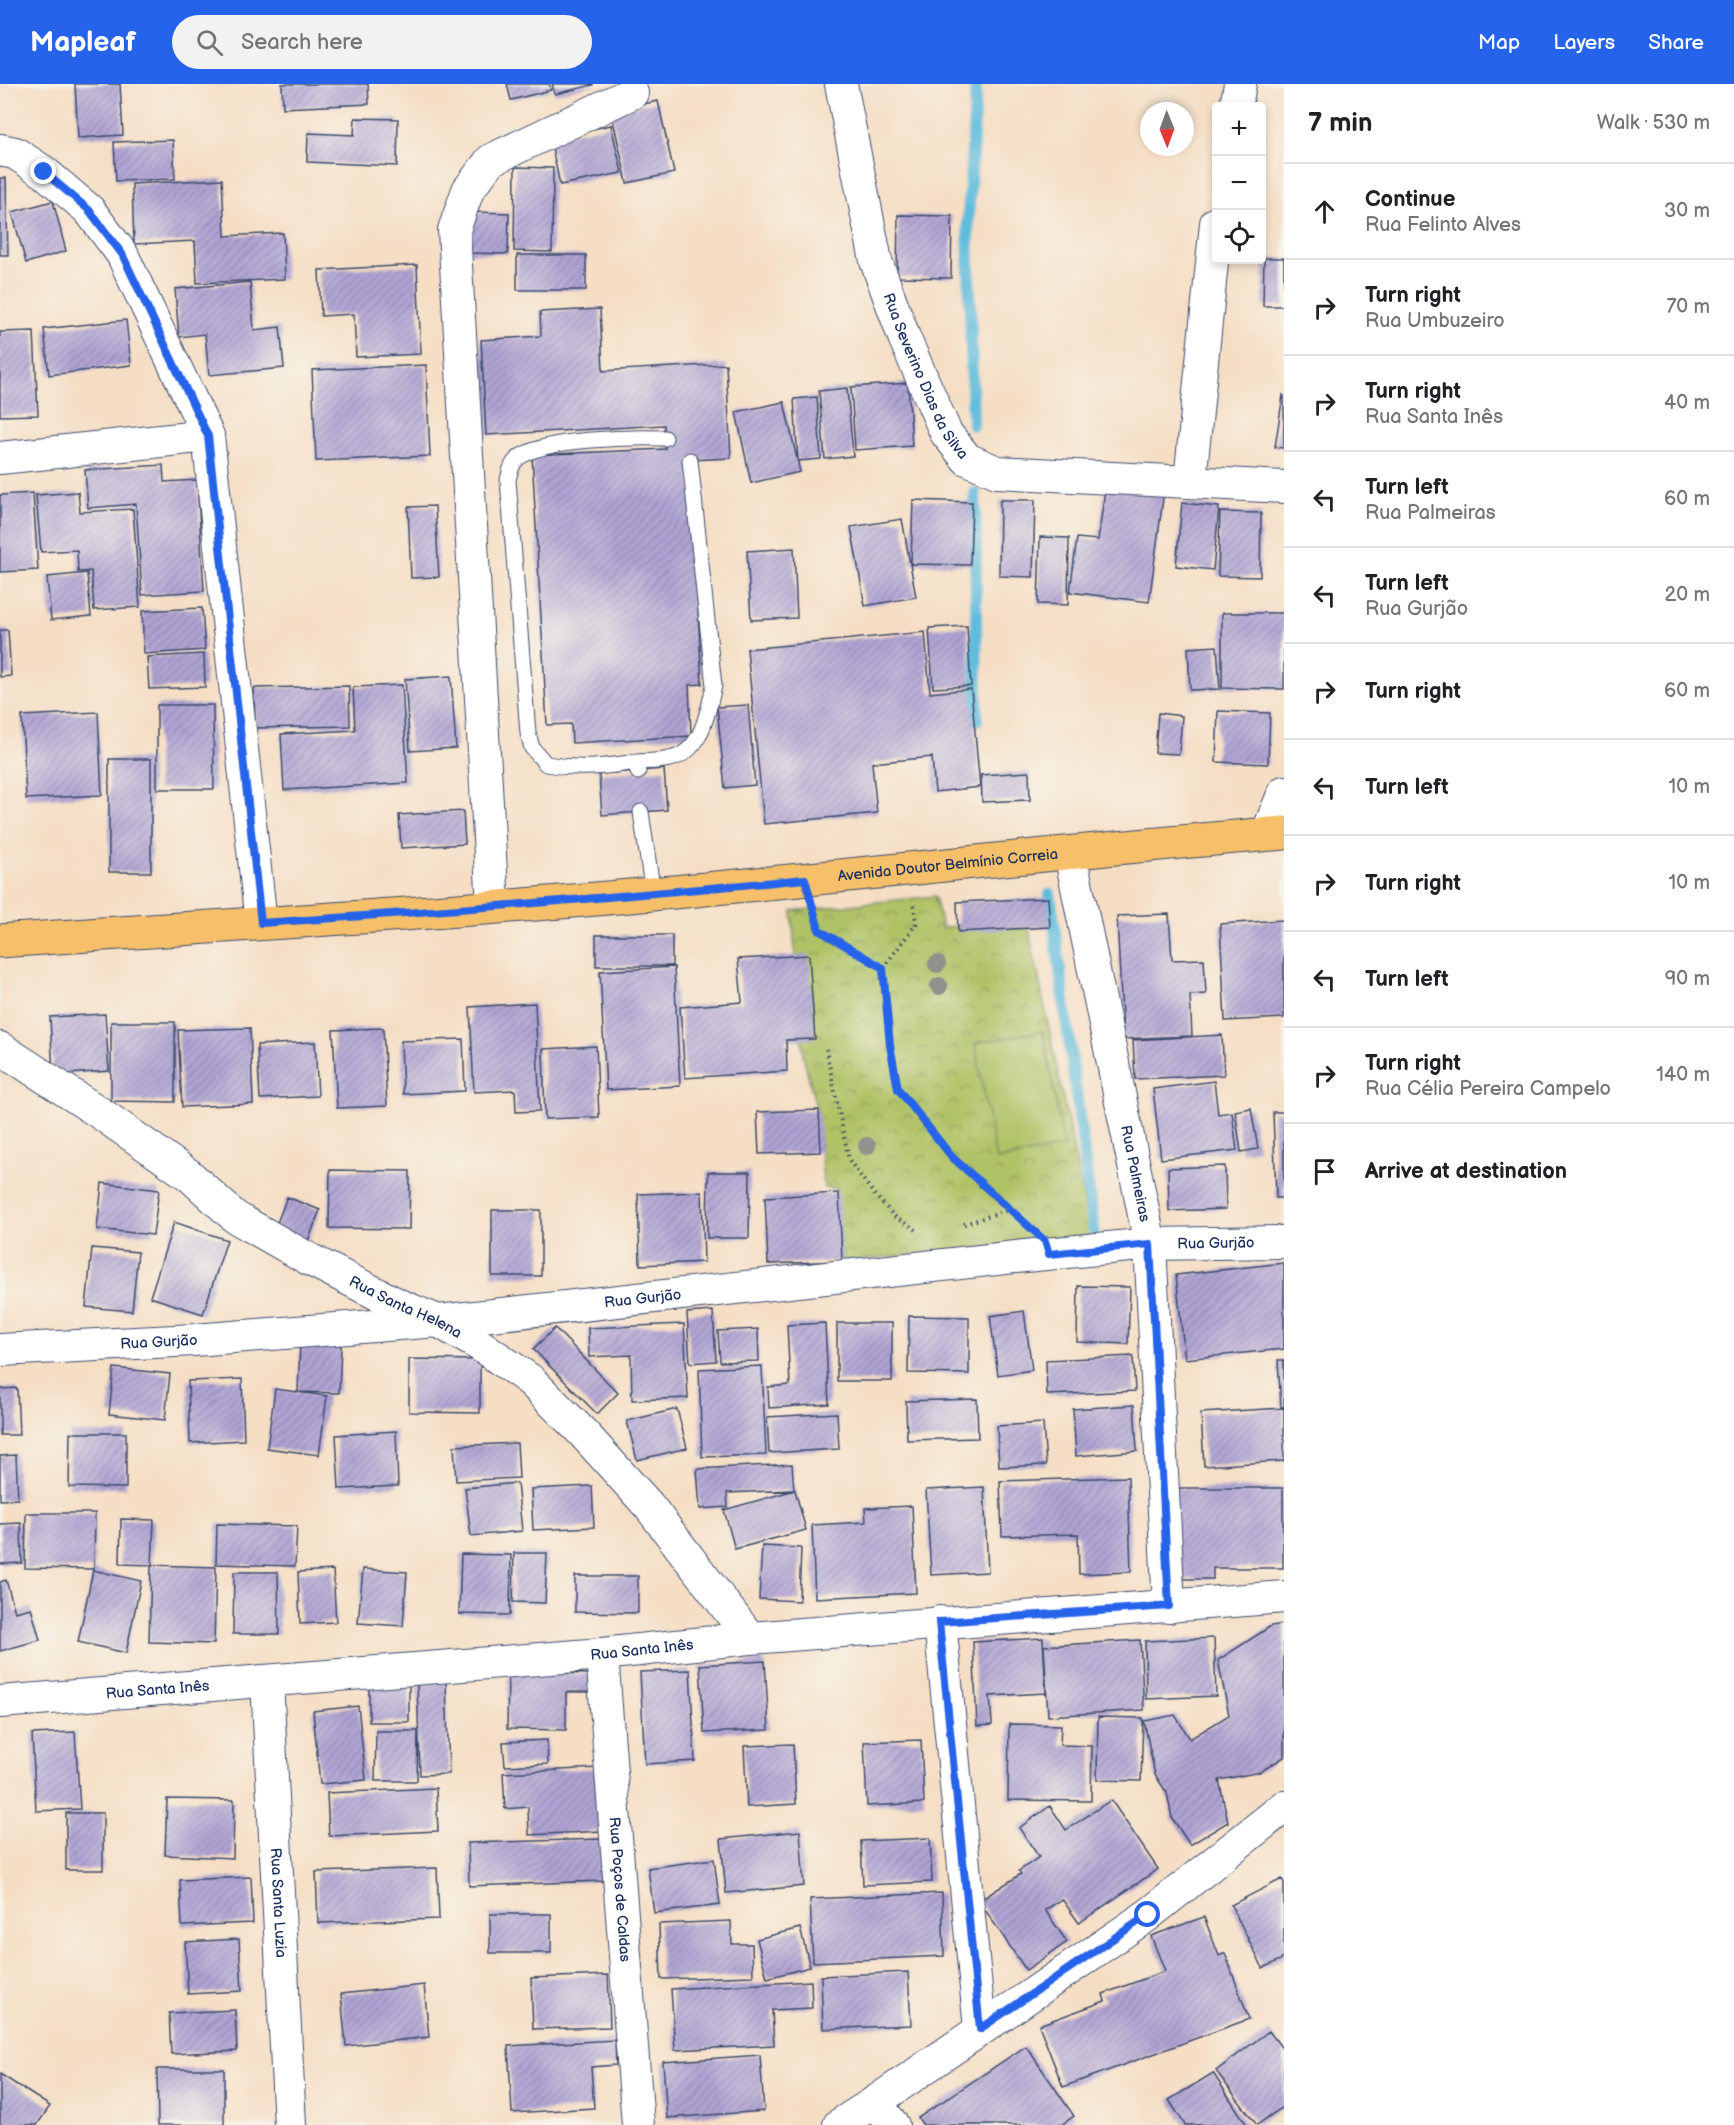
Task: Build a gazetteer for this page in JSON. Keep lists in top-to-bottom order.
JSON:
{
  "streets": {
    "main road": ["Avenida Doutor Belmínio Correia"],
    "street": [
      "Rua Severino Dias da Silva",
      "Rua Palmeiras",
      "Rua Gurjão",
      "Rua Santa Helena",
      "Rua Santa Inês",
      "Rua Poços de Caldas",
      "Rua Santa Luzia"
    ]
  },
  "crossings": [
    ["Avenida Doutor Belmínio Correia", "Rua Palmeiras"],
    ["Rua Palmeiras", "Rua Gurjão"],
    ["Rua Palmeiras", "Rua Santa Inês"],
    ["Rua Gurjão", "Rua Santa Helena"],
    ["Rua Santa Helena", "Rua Santa Inês"],
    ["Rua Santa Inês", "Rua Poços de Caldas"],
    ["Rua Santa Inês", "Rua Santa Luzia"]
  ],
  "north": "bottom",
  "page": {
    "header": "Mapleaf",
    "search": "Search here",
    "nav": ["Map", "Layers", "Share"],
    "heading": ["7 min", "Walk · 530 m"],
    "map_buttons": ["+", "−"],
    "list": [
      ["Continue", "Rua Felinto Alves", "30 m"],
      ["Turn right", "Rua Umbuzeiro", "70 m"],
      ["Turn right", "Rua Santa Inês", "40 m"],
      ["Turn left", "Rua Palmeiras", "60 m"],
      ["Turn left", "Rua Gurjão", "20 m"],
      ["Turn right", "60 m"],
      ["Turn left", "10 m"],
      ["Turn right", "10 m"],
      ["Turn left", "90 m"],
      ["Turn right", "Rua Célia Pereira Campelo", "140 m"],
      "Arrive at destination"
    ]
  }
}
